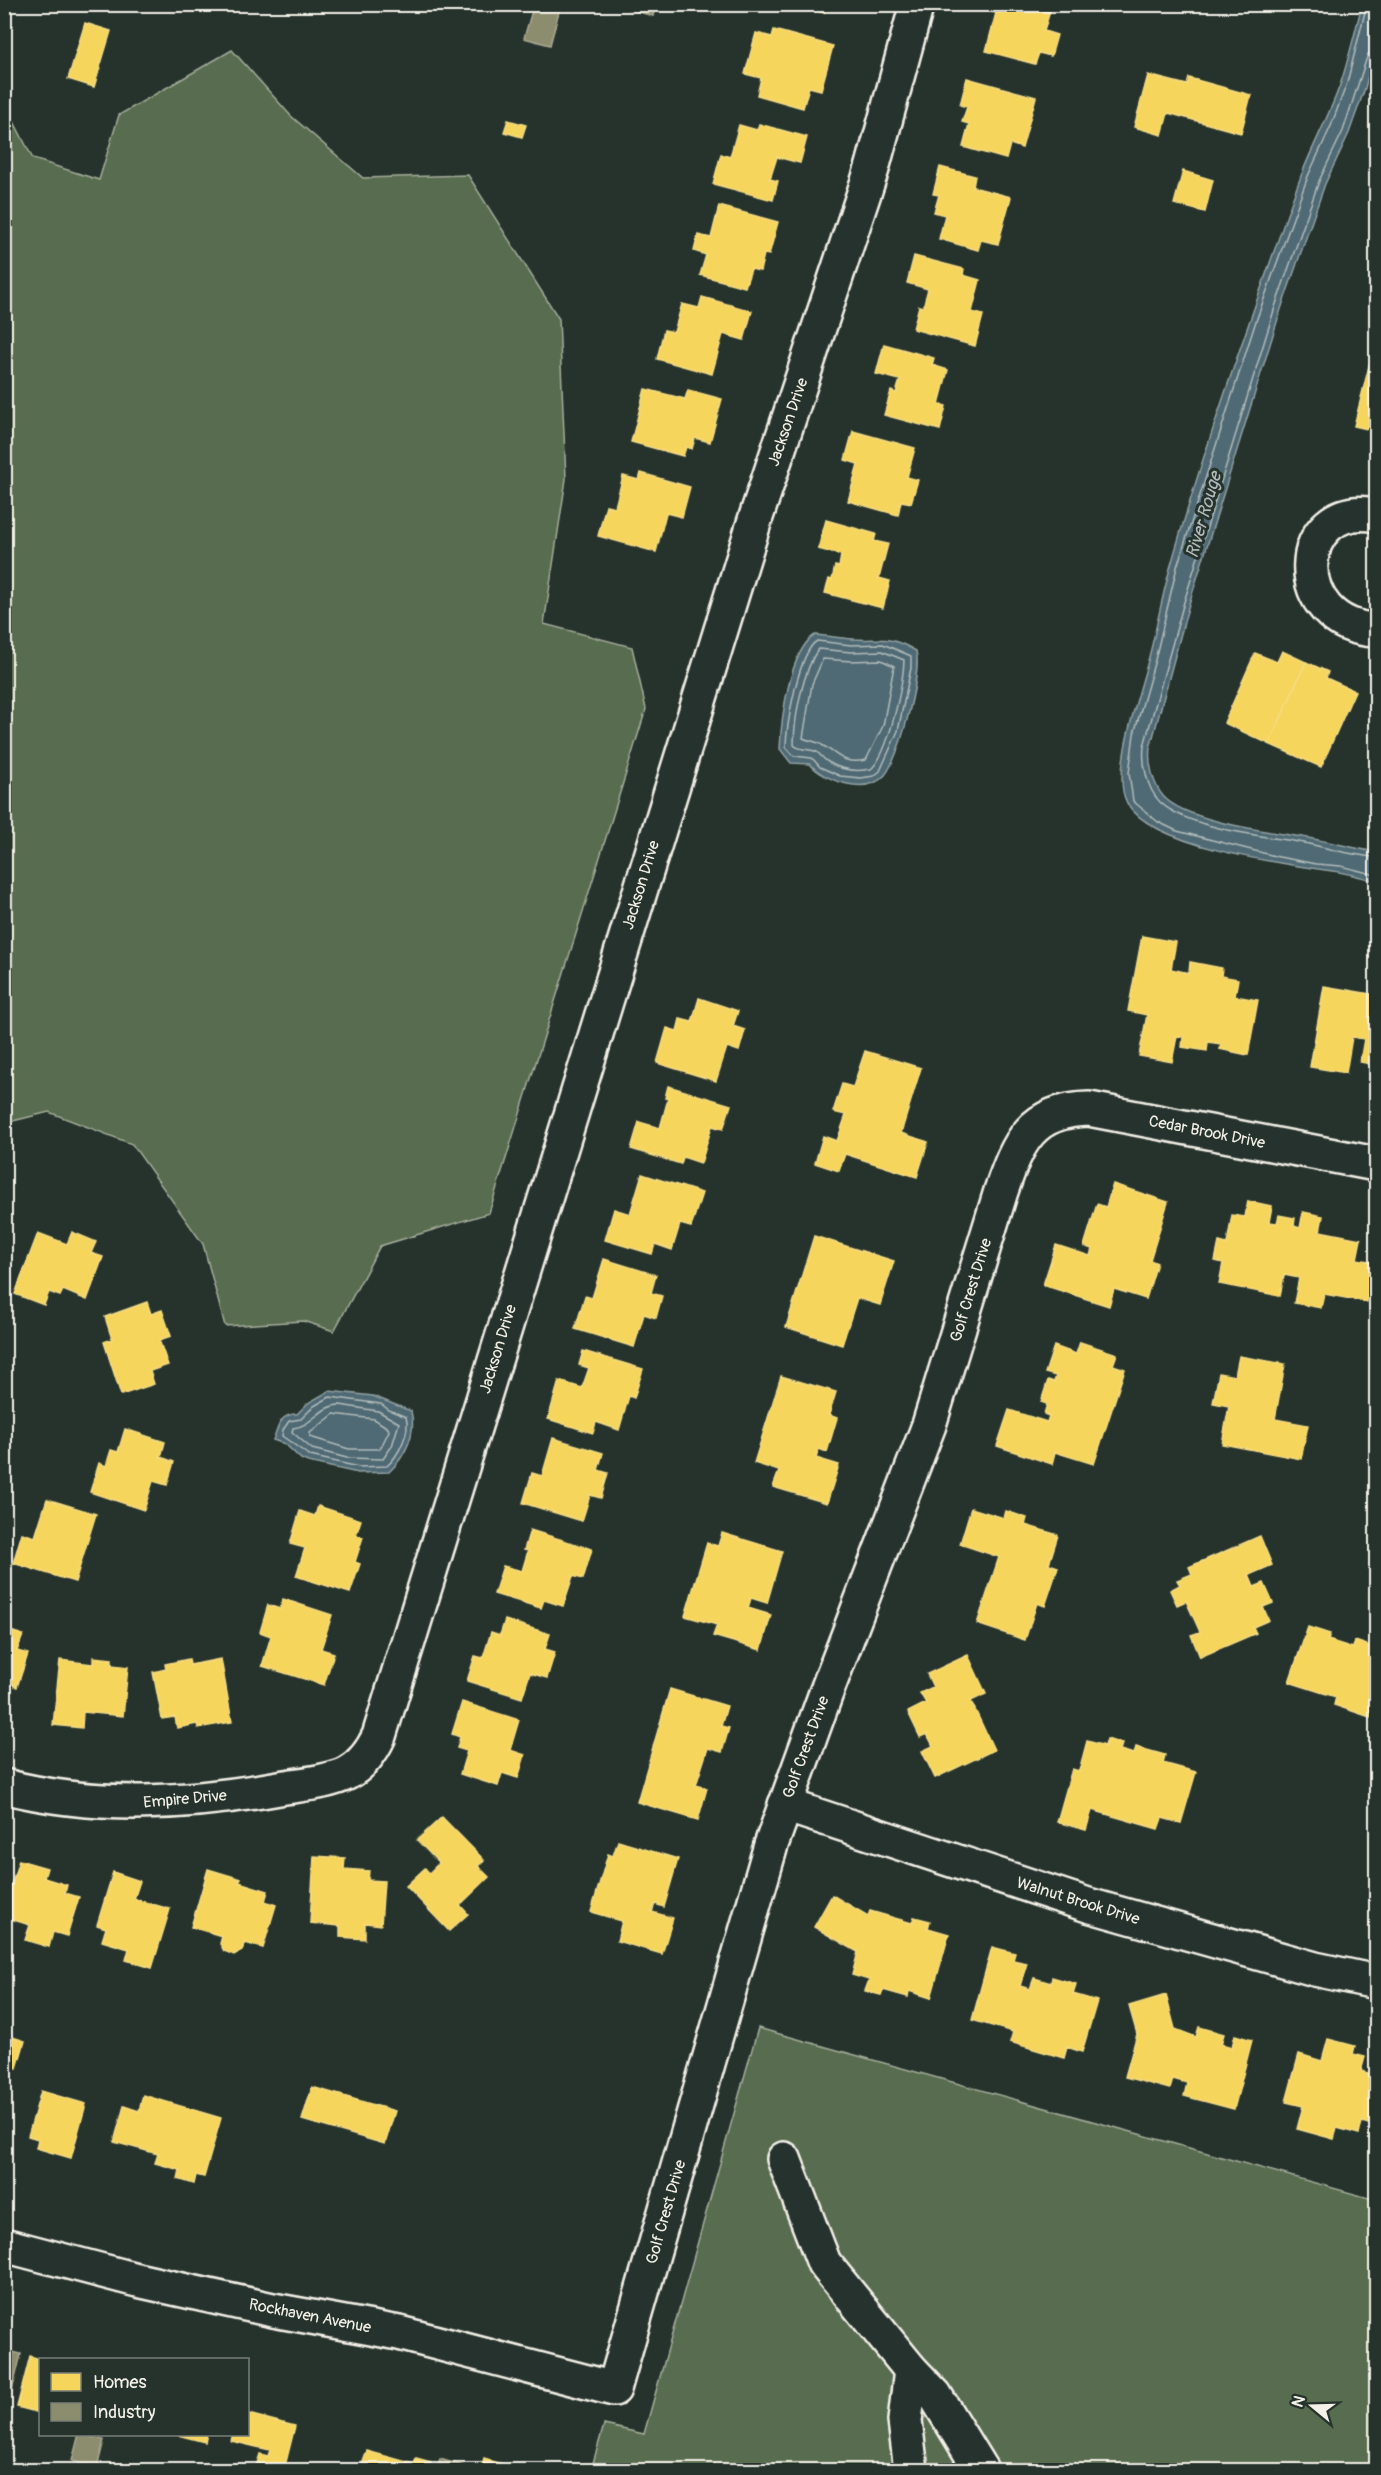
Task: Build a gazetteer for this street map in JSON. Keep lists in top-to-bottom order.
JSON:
{
  "streets": {
    "street": [
      "Jackson Drive",
      "Cedar Brook Drive",
      "Golf Crest Drive",
      "Empire Drive",
      "Walnut Brook Drive",
      "Rockhaven Avenue"
    ]
  },
  "crossings": [
    ["Jackson Drive", "Empire Drive"],
    ["Cedar Brook Drive", "Golf Crest Drive"],
    ["Golf Crest Drive", "Walnut Brook Drive"],
    ["Golf Crest Drive", "Rockhaven Avenue"]
  ],
  "water": ["River Rouge"],
  "legend": ["Homes", "Industry"],
  "north": "left"
}
